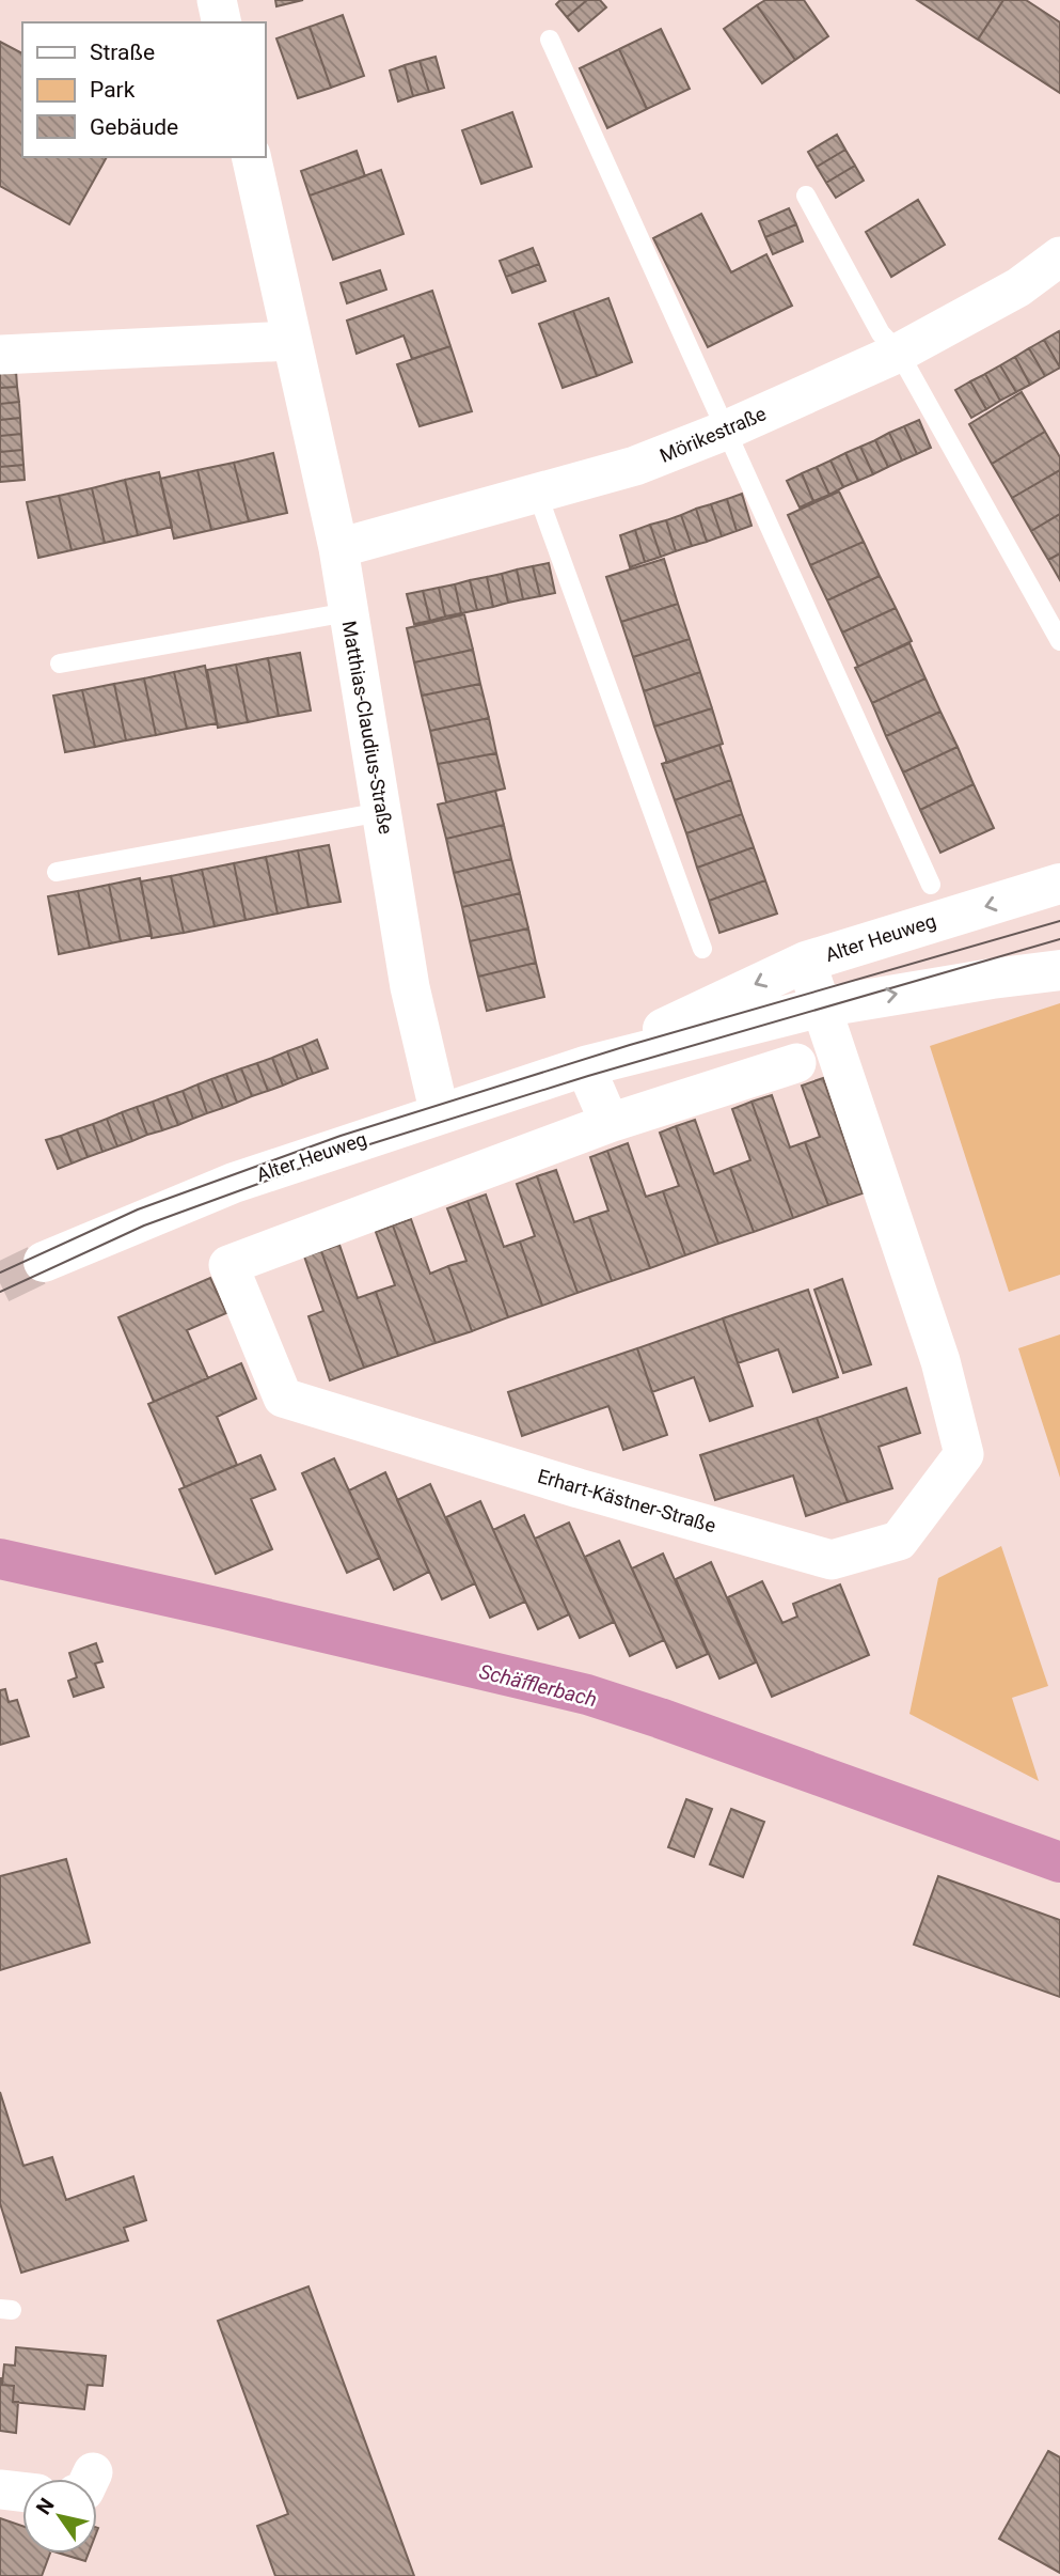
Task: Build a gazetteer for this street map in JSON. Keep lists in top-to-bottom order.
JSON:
{
  "streets": {
    "street": [
      "Mörikestraße",
      "Matthias-Claudius-Straße",
      "Alter Heuweg",
      "Erhart-Kästner-Straße"
    ]
  },
  "crossings": [
    ["Mörikestraße", "Matthias-Claudius-Straße"],
    ["Matthias-Claudius-Straße", "Alter Heuweg"],
    ["Alter Heuweg", "Erhart-Kästner-Straße"]
  ],
  "water": ["Schäfflerbach"],
  "legend": ["Straße", "Park", "Gebäude"],
  "north": "top left"
}
